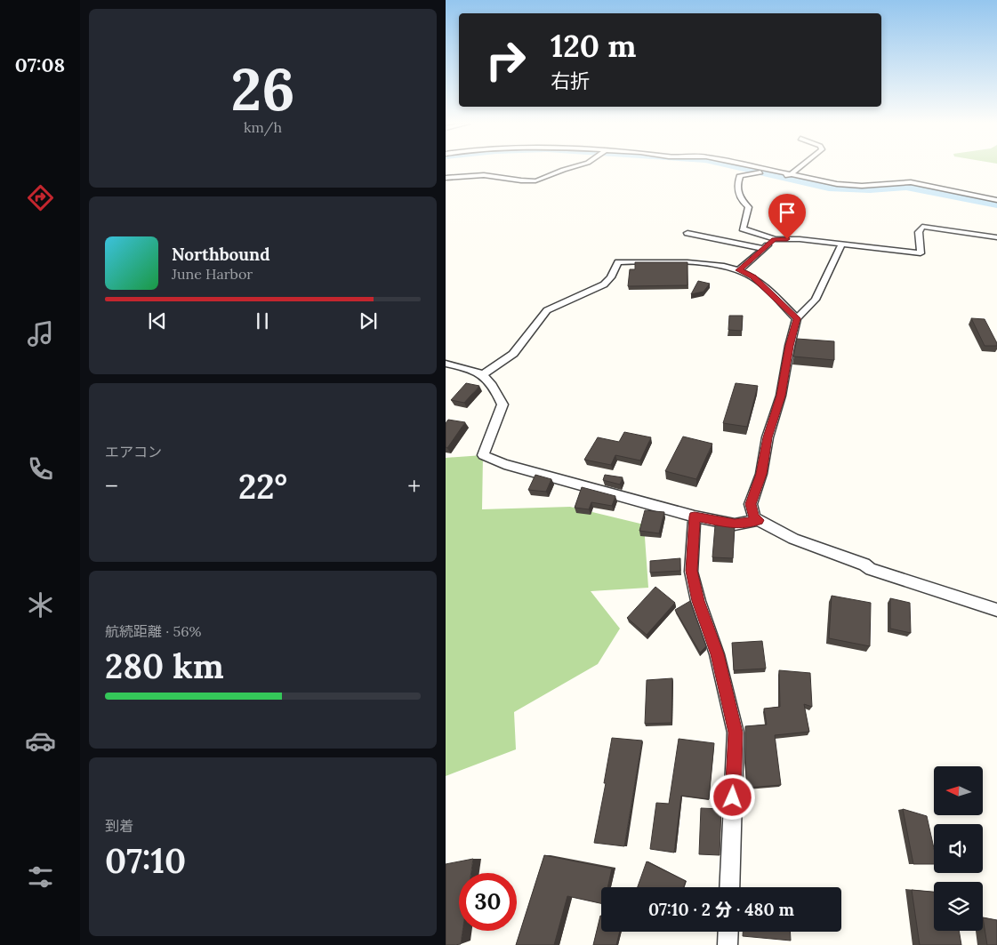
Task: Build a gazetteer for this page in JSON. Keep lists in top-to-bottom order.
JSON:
{
  "north": "left",
  "page": {
    "tabs": "07:08",
    "tile": [
      ["26", "km/h"],
      "エアコン",
      ["航続距離 · 56%", "280 km"],
      ["到着", "07:10"]
    ],
    "turn": ["120 m", "右折"],
    "song": ["Northbound", "June Harbor"],
    "heat": ["−", "22°", "+"],
    "limit": "30",
    "trip": "07:10 · 2 分 · 480 m"
  }
}
